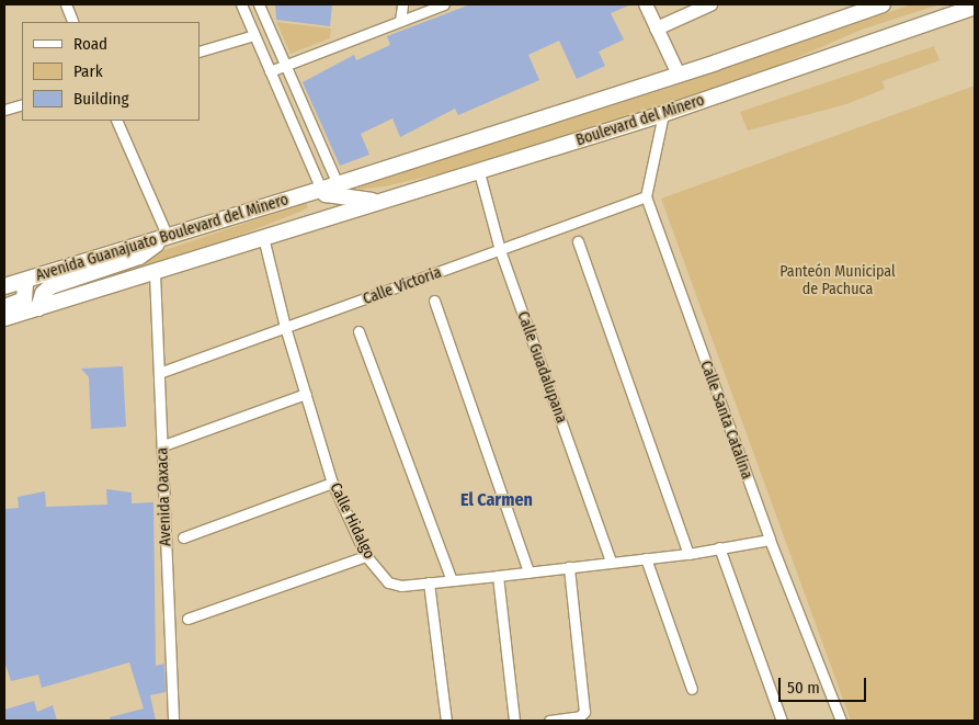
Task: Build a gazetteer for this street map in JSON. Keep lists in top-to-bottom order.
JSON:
{
  "streets": {
    "main road": ["Boulevard del Minero", "Avenida Guanajuato Boulevard del Minero"],
    "street": [
      "Calle Victoria",
      "Calle Guadalupana",
      "Calle Santa Catalina",
      "Avenida Oaxaca",
      "Calle Hidalgo"
    ]
  },
  "crossings": [
    ["Boulevard del Minero", "Avenida Guanajuato Boulevard del Minero"],
    ["Boulevard del Minero", "Calle Guadalupana"],
    ["Avenida Guanajuato Boulevard del Minero", "Avenida Oaxaca"],
    ["Avenida Guanajuato Boulevard del Minero", "Calle Hidalgo"],
    ["Calle Victoria", "Calle Guadalupana"],
    ["Calle Victoria", "Calle Santa Catalina"],
    ["Calle Victoria", "Avenida Oaxaca"],
    ["Calle Victoria", "Calle Hidalgo"],
    ["Calle Guadalupana", "Calle Hidalgo"],
    ["Calle Santa Catalina", "Calle Hidalgo"]
  ],
  "districts": ["El Carmen"],
  "parks": ["Panteón Municipal de Pachuca"],
  "legend": ["Road", "Park", "Building"],
  "scale_bar": "50 m"
}
